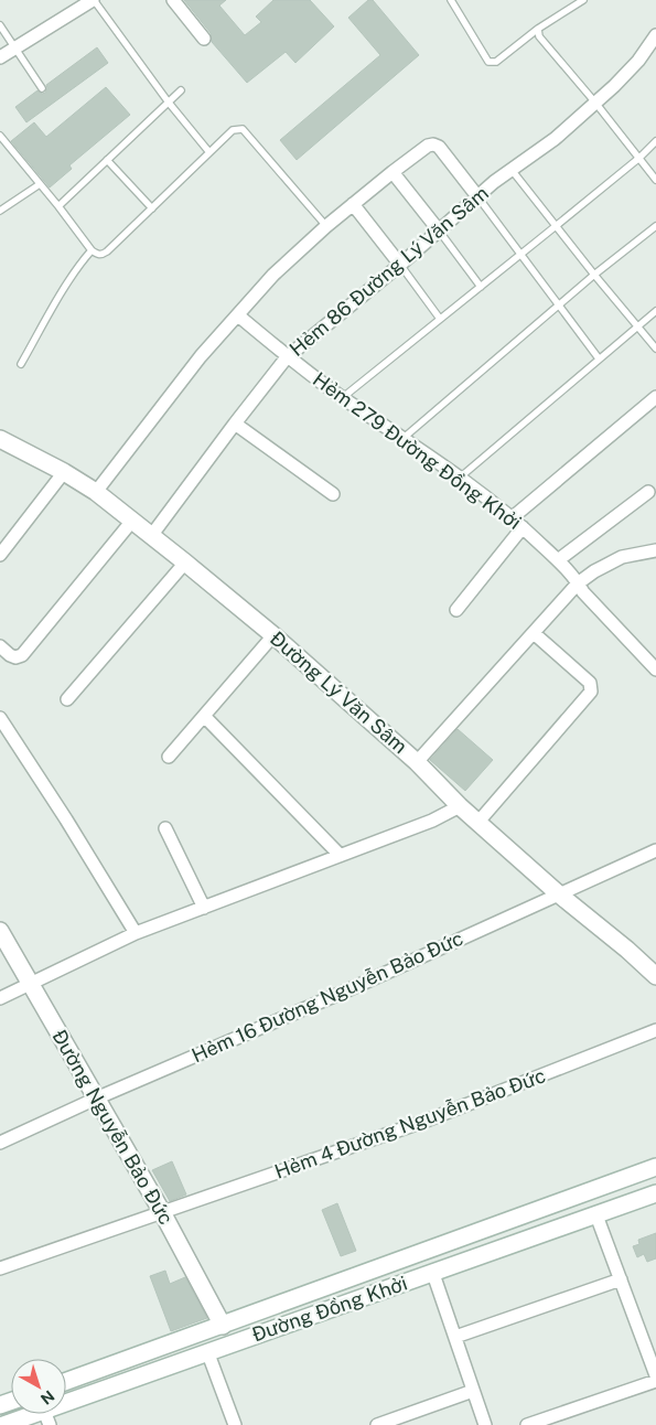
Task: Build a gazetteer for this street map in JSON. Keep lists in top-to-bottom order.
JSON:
{
  "streets": {
    "main road": ["Đường Lý Văn Sâm", "Đường Nguyễn Bảo Đức", "Đường Đồng Khởi"],
    "street": [
      "Hẻm 86 Đường Lý Văn Sâm",
      "Hẻm 279 Đường Đồng Khởi",
      "Hẻm 16 Đường Nguyễn Bảo Đức",
      "Hẻm 4 Đường Nguyễn Bảo Đức"
    ]
  },
  "crossings": [
    ["Hẻm 86 Đường Lý Văn Sâm", "Hẻm 279 Đường Đồng Khởi"],
    ["Hẻm 86 Đường Lý Văn Sâm", "Đường Lý Văn Sâm"],
    ["Đường Lý Văn Sâm", "Hẻm 16 Đường Nguyễn Bảo Đức"],
    ["Hẻm 16 Đường Nguyễn Bảo Đức", "Đường Nguyễn Bảo Đức"],
    ["Hẻm 4 Đường Nguyễn Bảo Đức", "Đường Nguyễn Bảo Đức"],
    ["Đường Nguyễn Bảo Đức", "Đường Đồng Khởi"]
  ],
  "north": "bottom right"
}
